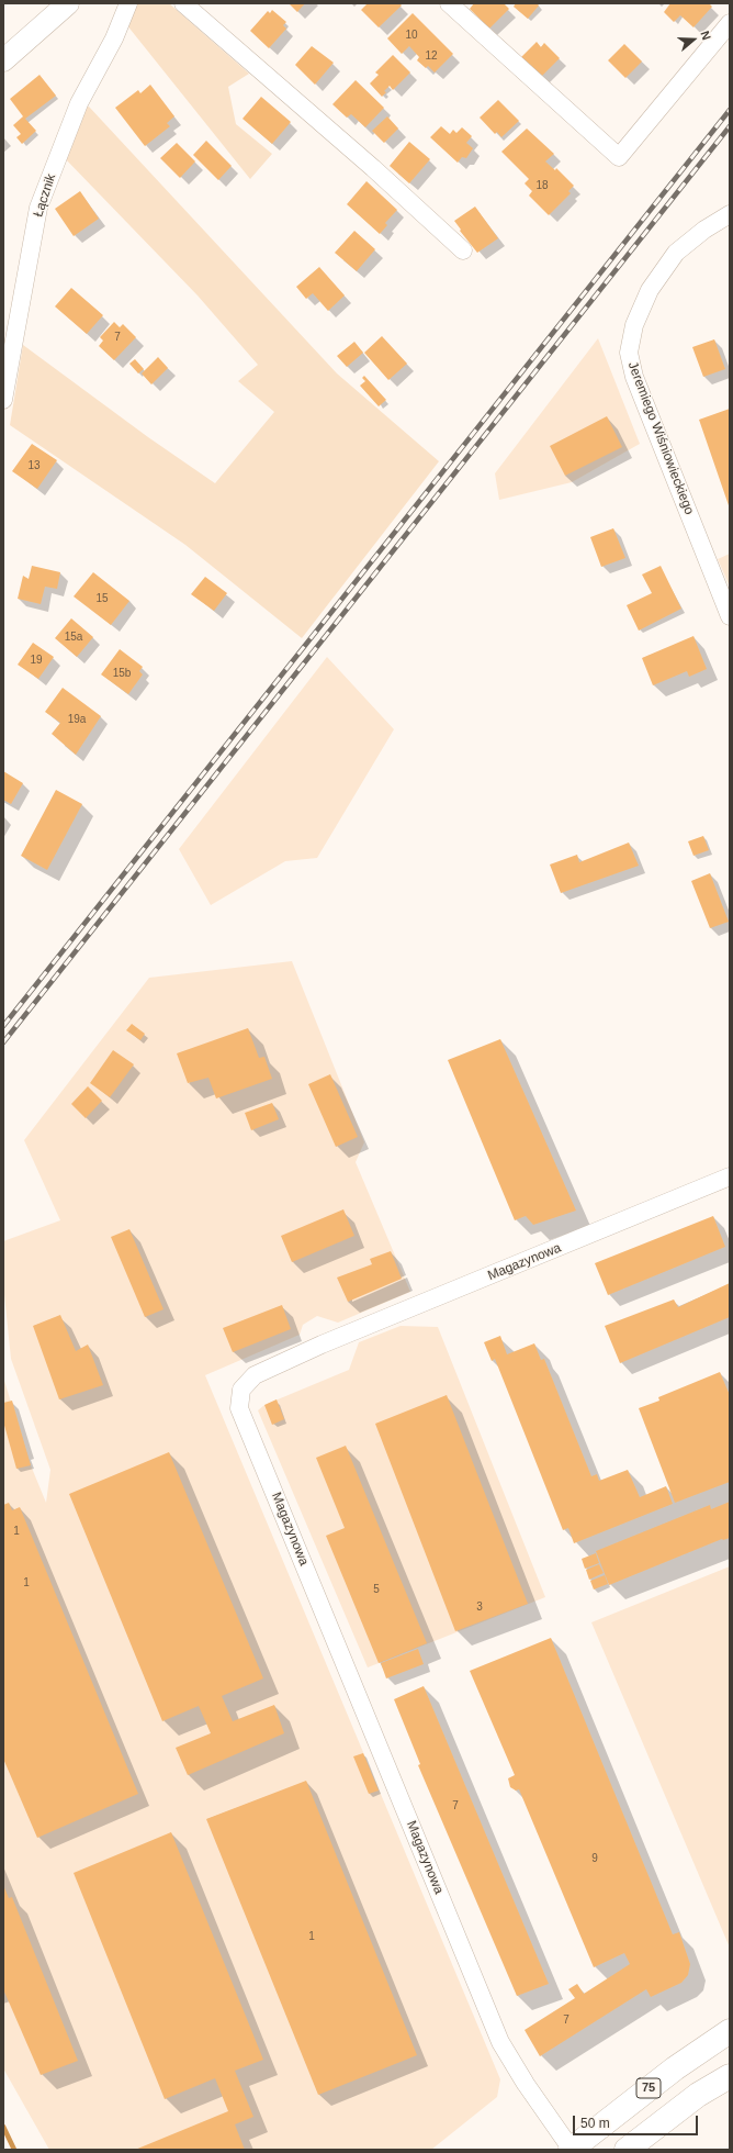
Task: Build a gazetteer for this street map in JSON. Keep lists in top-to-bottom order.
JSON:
{
  "streets": {
    "main road": ["75"],
    "street": ["Łącznik", "Jeremiego Wiśniowieckiego", "Magazynowa"]
  },
  "crossings": [
    ["Magazynowa", "75"]
  ],
  "house_numbers": [
    "10",
    "12",
    "18",
    "7",
    "13",
    "15",
    "15a",
    "19",
    "15b",
    "19a",
    "1",
    "1",
    "5",
    "3",
    "7",
    "9",
    "1",
    "7"
  ],
  "scale_bar": "50 m",
  "north": "right"
}
